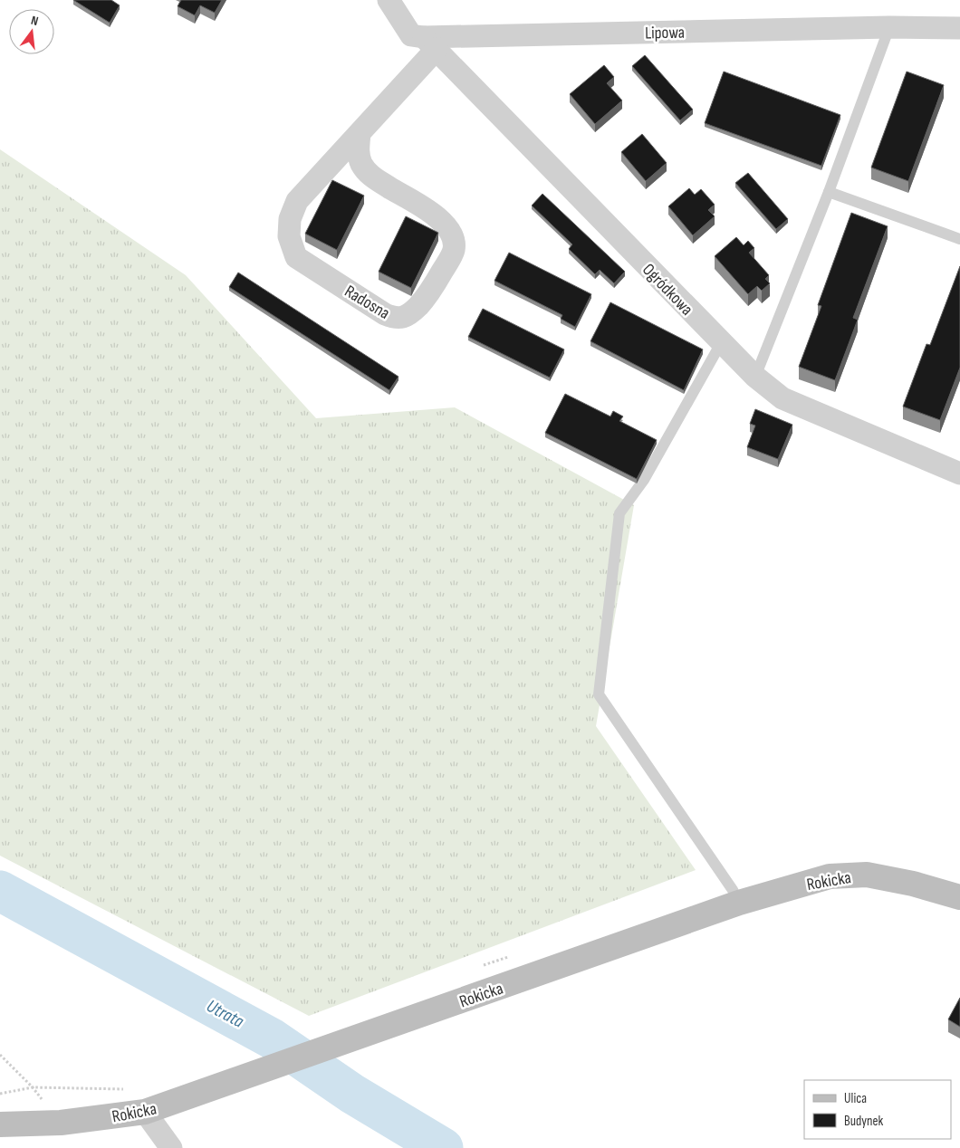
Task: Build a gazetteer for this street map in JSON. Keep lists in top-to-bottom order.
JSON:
{
  "streets": {
    "main road": ["Rokicka"],
    "street": ["Lipowa", "Ogródkowa", "Radosna"]
  },
  "crossings": [
    ["Lipowa", "Ogródkowa"],
    ["Lipowa", "Radosna"],
    ["Ogródkowa", "Radosna"]
  ],
  "water": ["Utrata"],
  "legend": ["Ulica", "Budynek"],
  "north": "top"
}
